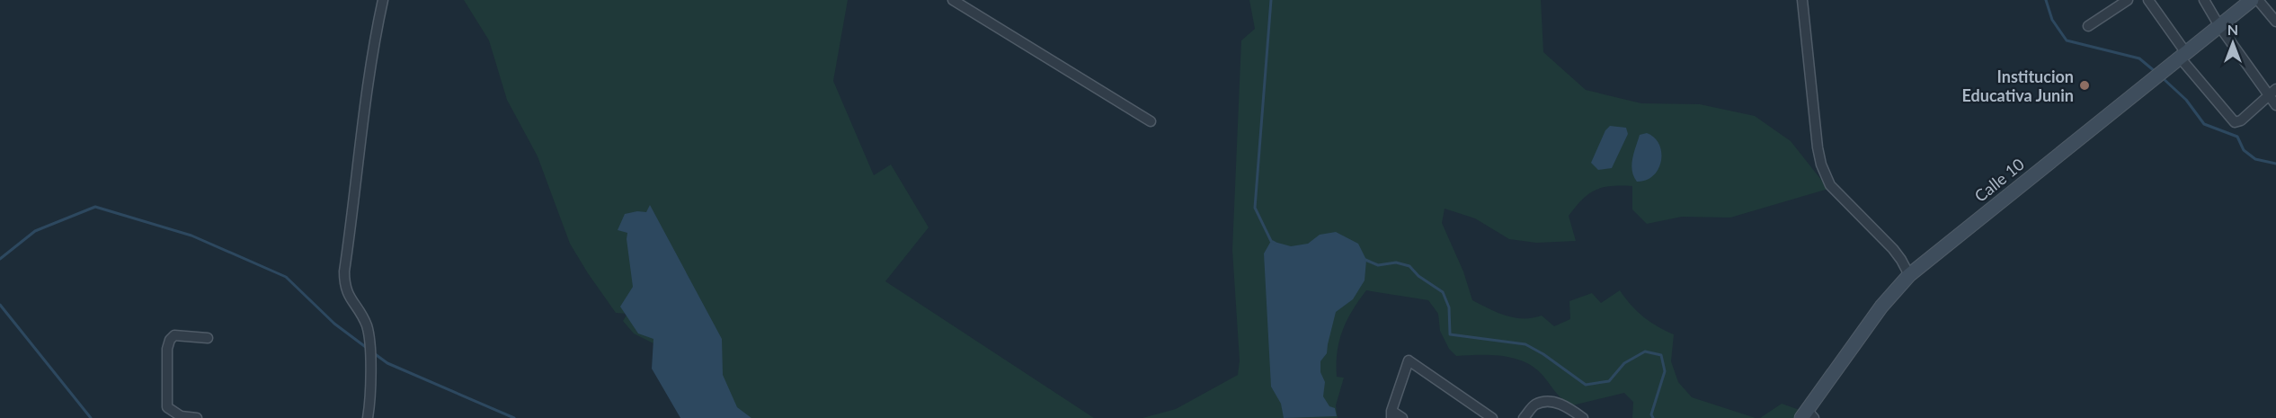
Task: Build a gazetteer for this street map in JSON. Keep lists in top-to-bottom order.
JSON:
{
  "streets": {
    "main road": ["Calle 10"]
  },
  "places": ["Institucion Educativa Junin"],
  "north": "top"
}
